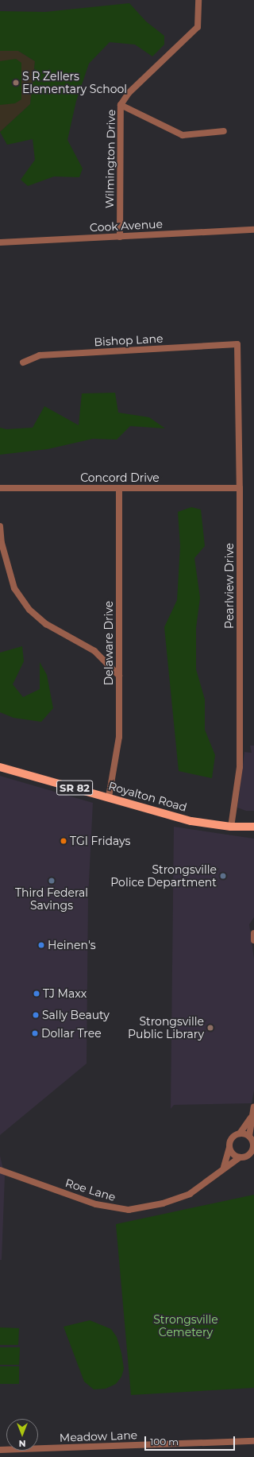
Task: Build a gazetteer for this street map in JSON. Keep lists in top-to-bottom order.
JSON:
{
  "streets": {
    "main road": ["SR 82", "Royalton Road"],
    "street": [
      "Wilmington Drive",
      "Cook Avenue",
      "Bishop Lane",
      "Concord Drive",
      "Pearlview Drive",
      "Delaware Drive",
      "Roe Lane",
      "Meadow Lane"
    ]
  },
  "crossings": [
    ["Wilmington Drive", "Cook Avenue"],
    ["Bishop Lane", "Pearlview Drive"],
    ["Concord Drive", "Pearlview Drive"],
    ["Concord Drive", "Delaware Drive"],
    ["Pearlview Drive", "Royalton Road"],
    ["Delaware Drive", "Royalton Road"]
  ],
  "parks": ["Strongsville Cemetery"],
  "places": [
    "S R Zellers Elementary School",
    "TGI Fridays",
    "Strongsville Police Department",
    "Third Federal Savings",
    "Heinen's",
    "TJ Maxx",
    "Sally Beauty",
    "Strongsville Public Library",
    "Dollar Tree"
  ],
  "scale_bar": "100 m",
  "north": "bottom"
}
